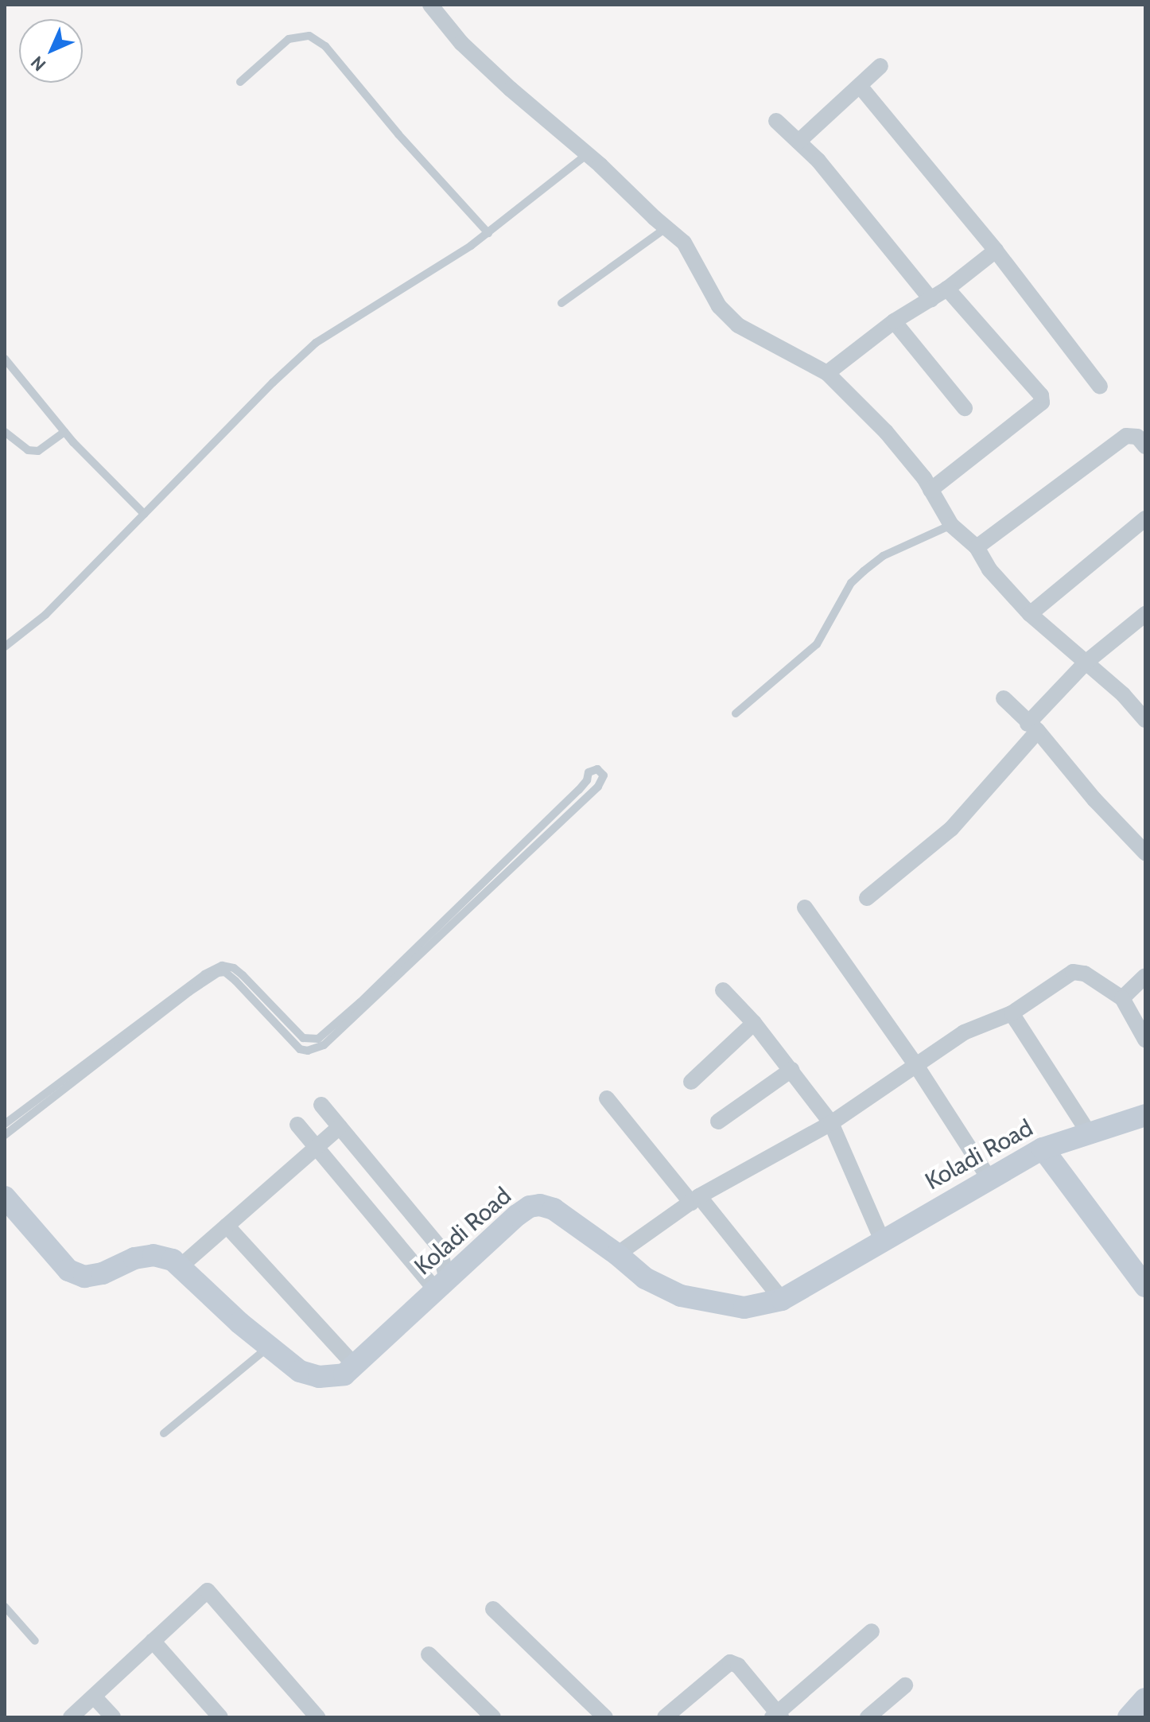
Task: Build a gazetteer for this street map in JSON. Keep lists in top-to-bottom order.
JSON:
{
  "streets": {
    "street": ["Koladi Road"]
  },
  "north": "bottom left"
}
